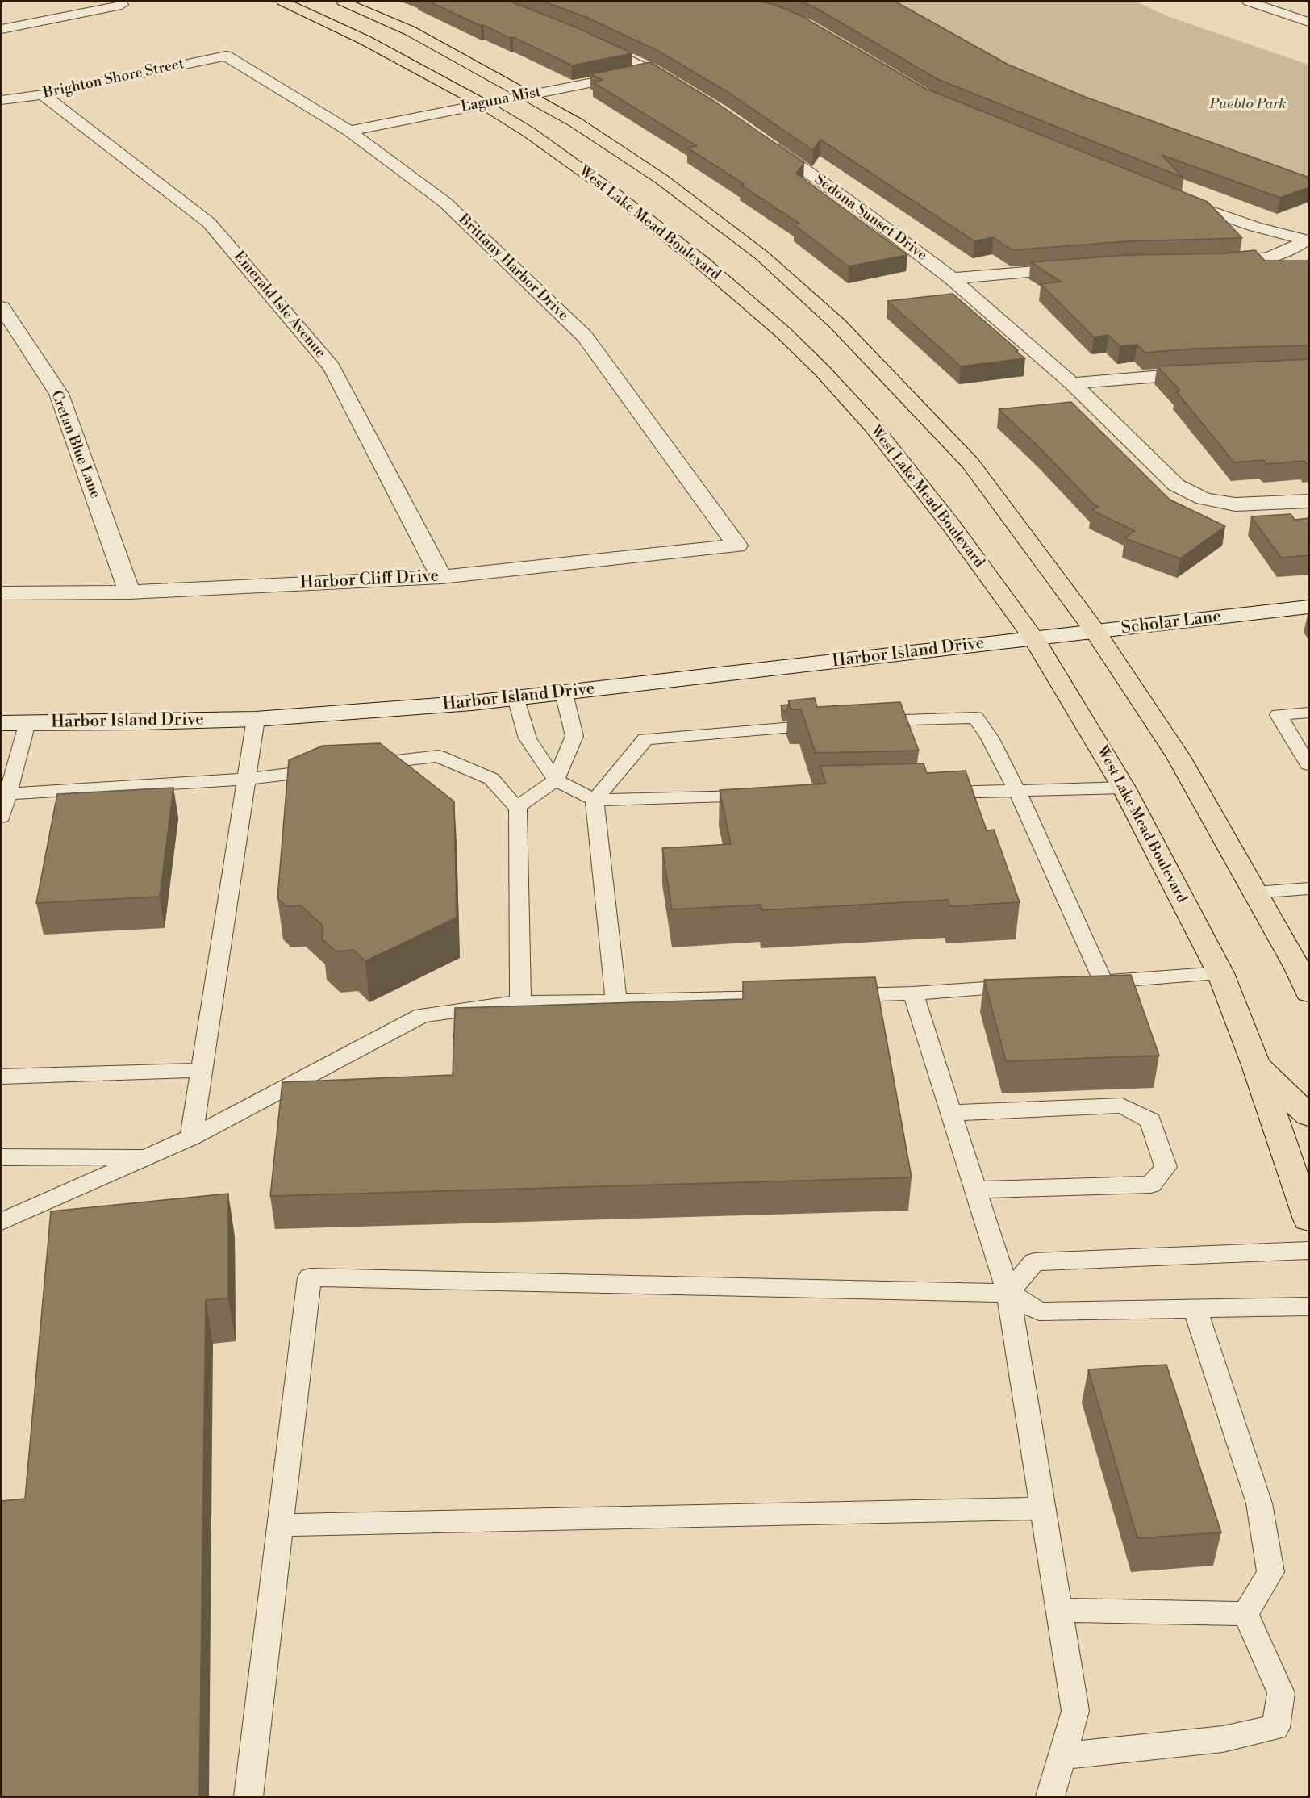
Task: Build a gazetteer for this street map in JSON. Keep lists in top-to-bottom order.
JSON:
{
  "streets": {
    "main road": ["West Lake Mead Boulevard"],
    "street": [
      "Brighton Shore Street",
      "Laguna Mist",
      "Sedona Sunset Drive",
      "Brittany Harbor Drive",
      "Emerald Isle Avenue",
      "Cretan Blue Lane",
      "Harbor Cliff Drive",
      "Scholar Lane",
      "Harbor Island Drive"
    ]
  },
  "crossings": [
    ["Brighton Shore Street", "Brittany Harbor Drive"],
    ["Brighton Shore Street", "Emerald Isle Avenue"],
    ["Laguna Mist", "West Lake Mead Boulevard"],
    ["Laguna Mist", "Brittany Harbor Drive"],
    ["West Lake Mead Boulevard", "Scholar Lane"],
    ["West Lake Mead Boulevard", "Harbor Island Drive"],
    ["Brittany Harbor Drive", "Harbor Cliff Drive"],
    ["Emerald Isle Avenue", "Harbor Cliff Drive"],
    ["Cretan Blue Lane", "Harbor Cliff Drive"],
    ["Scholar Lane", "Harbor Island Drive"]
  ],
  "parks": ["Pueblo Park"]
}
